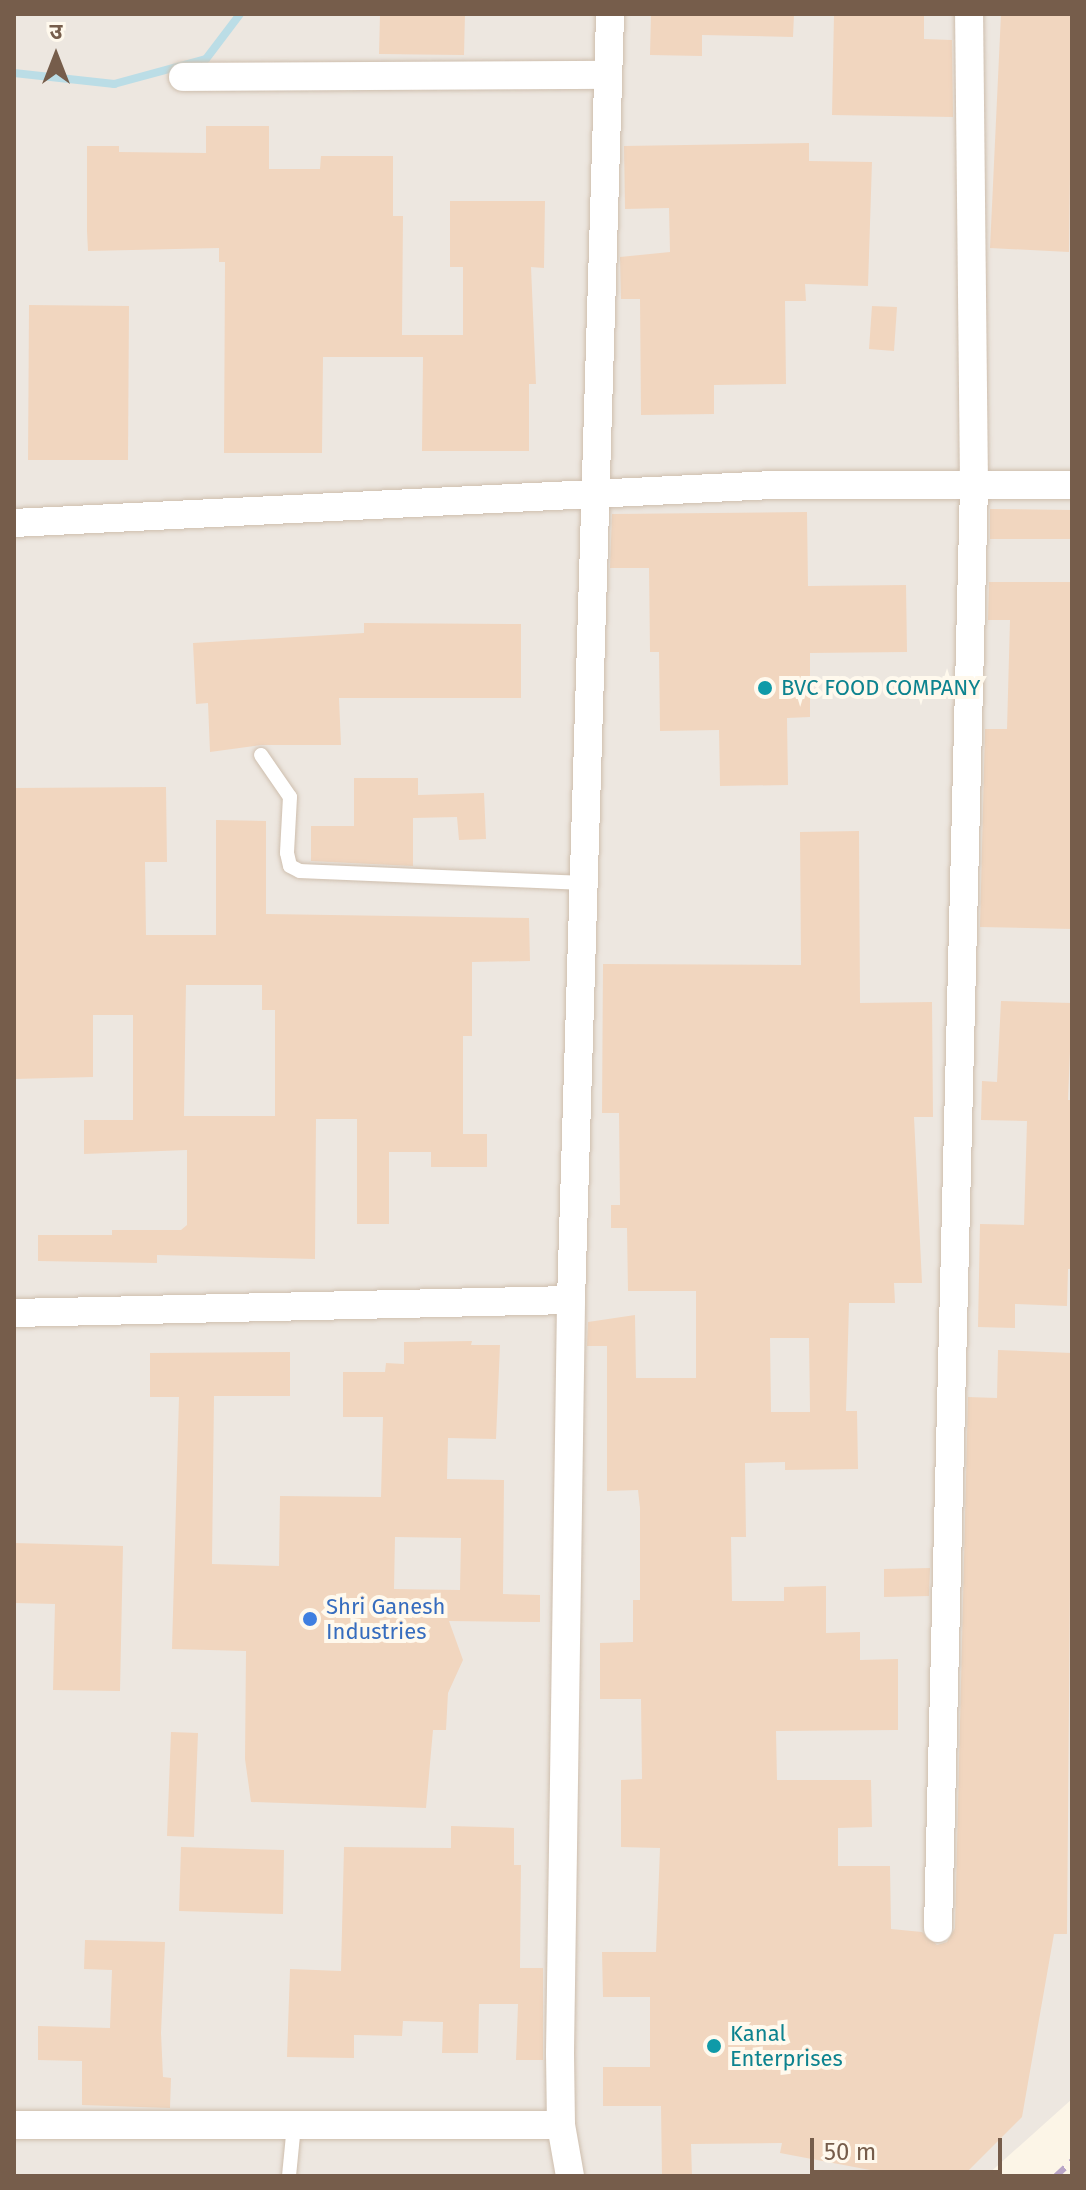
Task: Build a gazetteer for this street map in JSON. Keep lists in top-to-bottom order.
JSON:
{
  "places": ["BVC FOOD COMPANY", "Shri Ganesh Industries", "Kanal Enterprises"],
  "scale_bar": "50 m",
  "north": "top"
}
